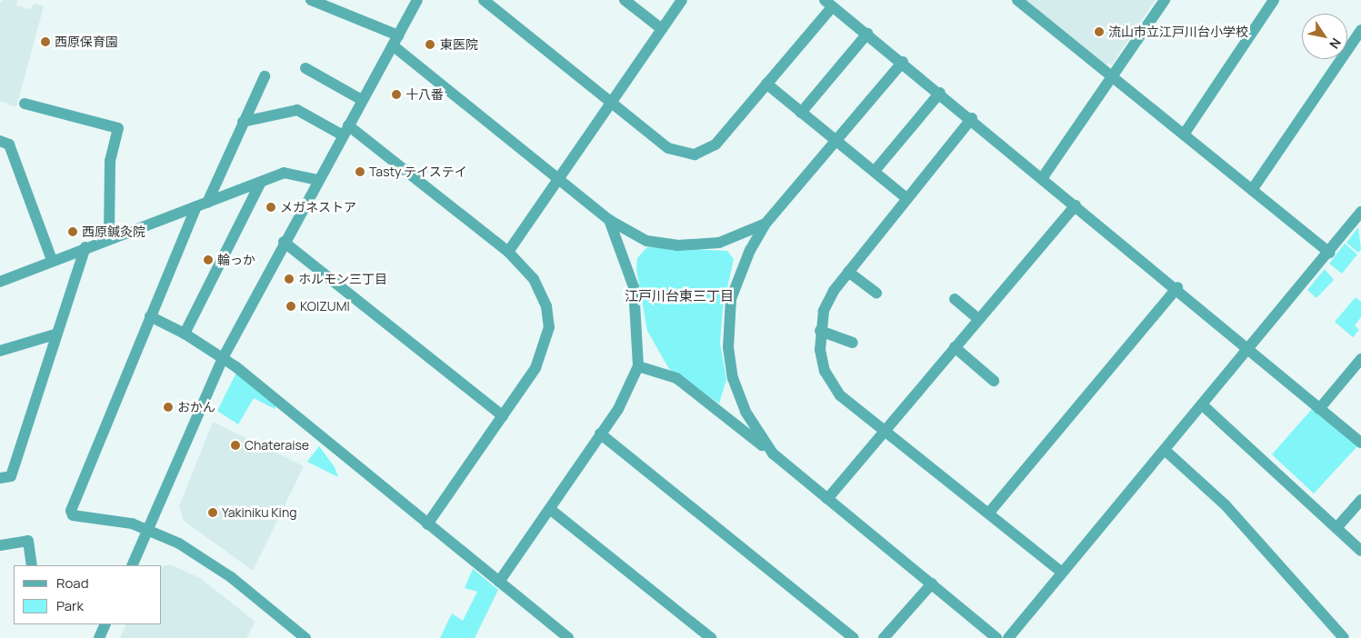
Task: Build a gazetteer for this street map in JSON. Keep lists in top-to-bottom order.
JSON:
{
  "districts": ["江戸川台東三丁目"],
  "places": [
    "流山市立江戸川台小学校",
    "西原保育園",
    "東医院",
    "十八番",
    "Tasty テイステイ",
    "メガネストア",
    "西原鍼灸院",
    "輪っか",
    "ホルモン三丁目",
    "KOIZUMI",
    "おかん",
    "Chateraise",
    "Yakiniku King"
  ],
  "legend": ["Road", "Park"],
  "north": "bottom right"
}
